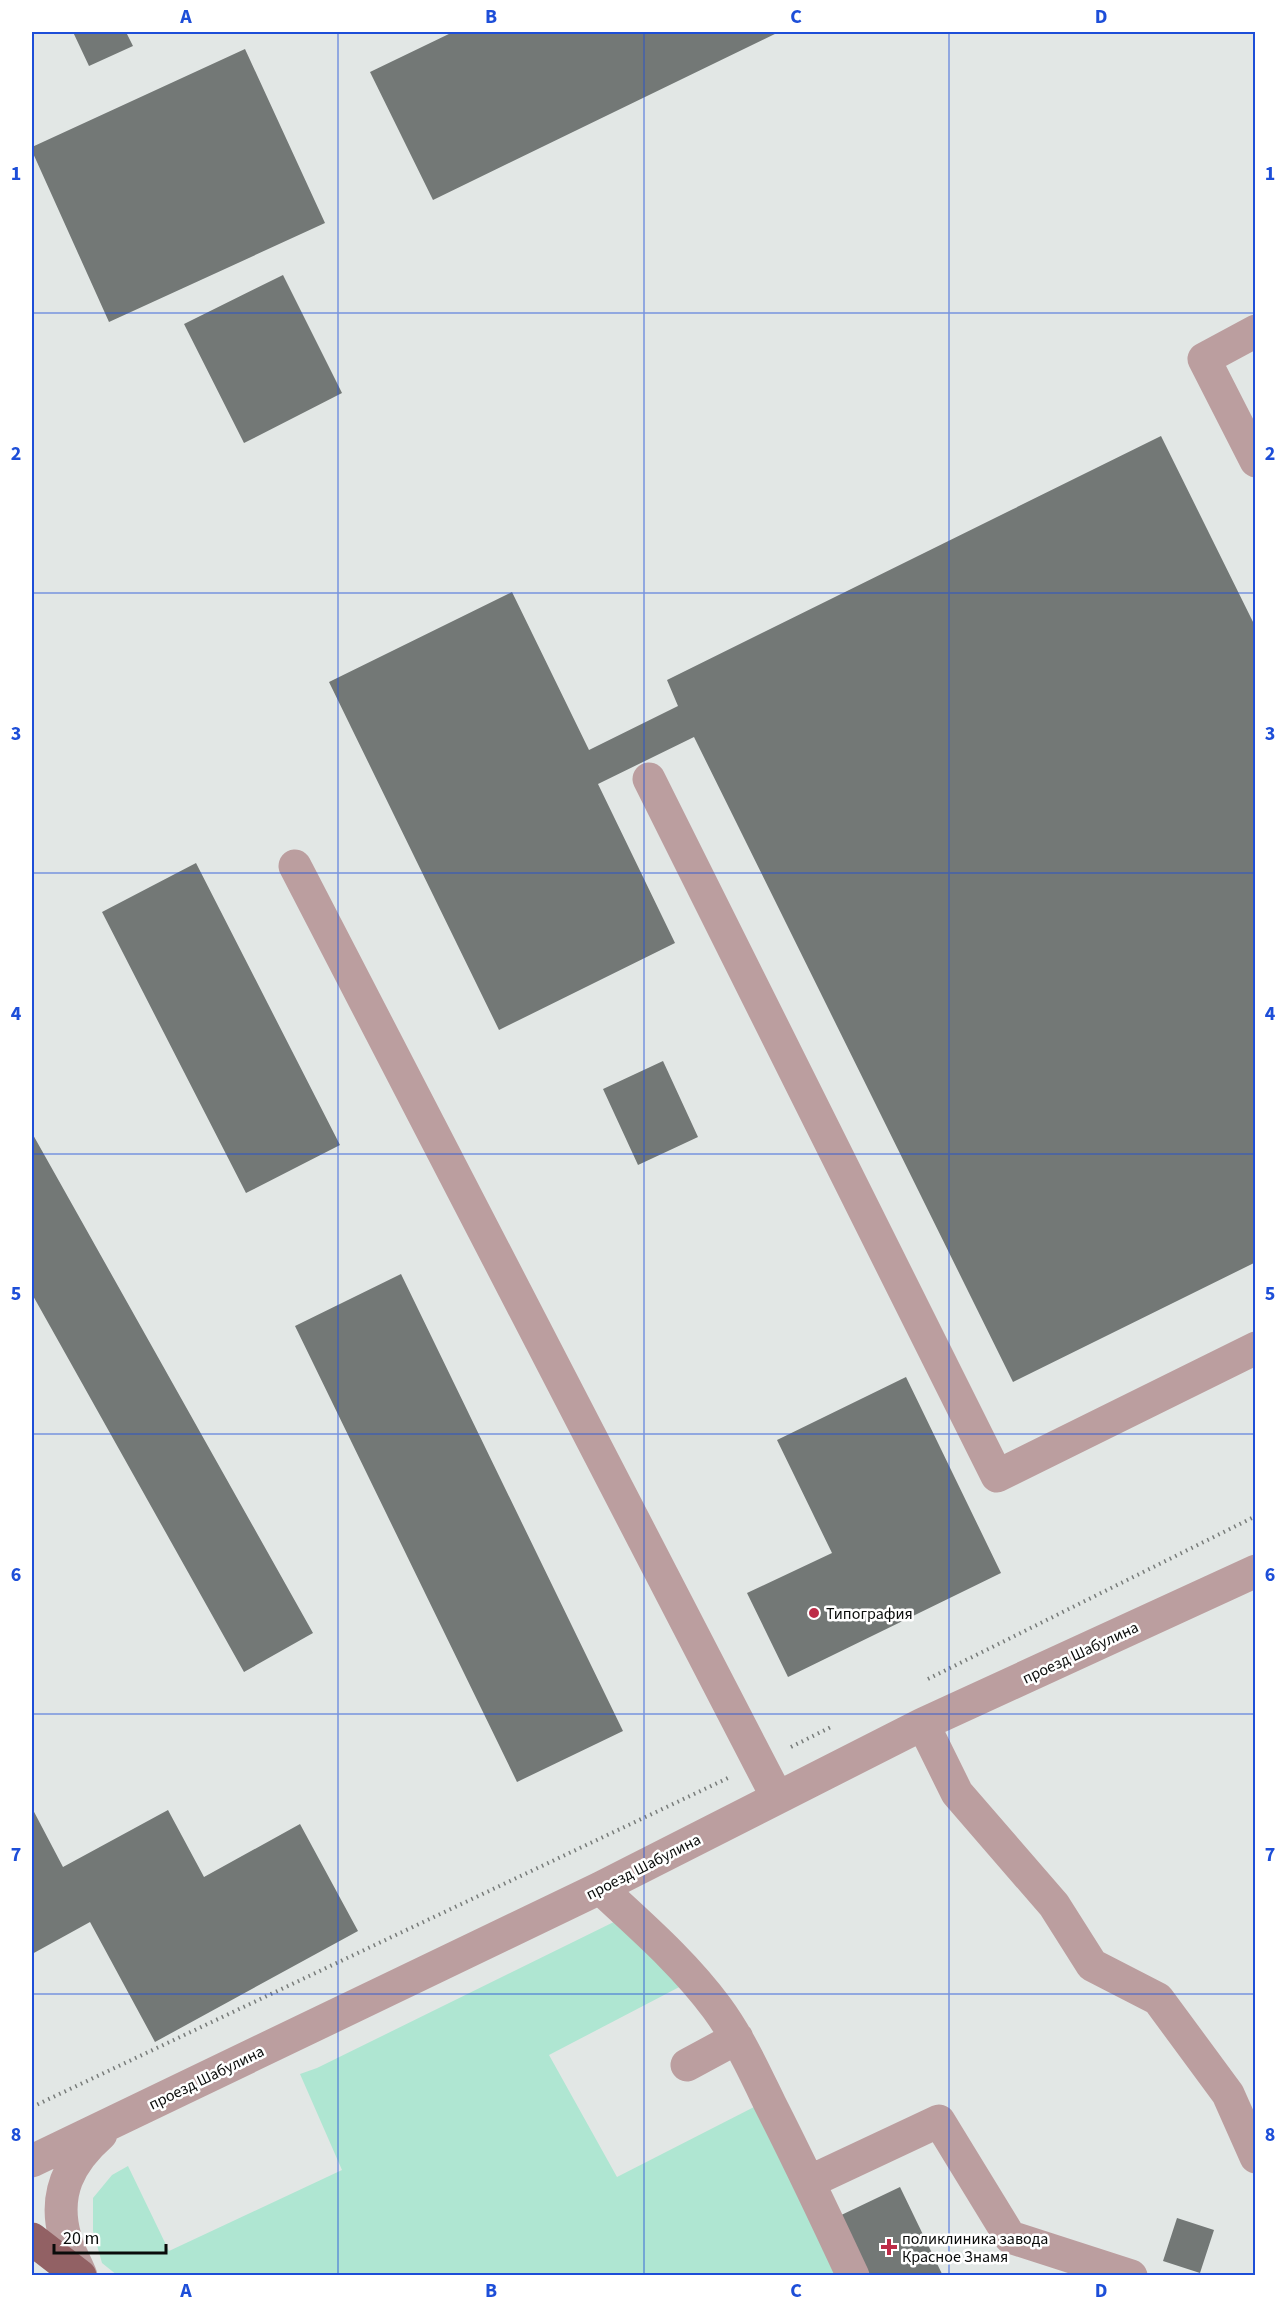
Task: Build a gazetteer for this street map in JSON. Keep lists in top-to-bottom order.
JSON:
{
  "streets": {
    "street": ["проезд Шабулина"]
  },
  "places": {
    "other": ["Типография"],
    "health": ["поликлиника завода Красное Знамя"]
  },
  "scale_bar": "20 m",
  "grid": {
    "columns": [
      "A",
      "B",
      "C",
      "D"
    ],
    "rows": [
      "1",
      "2",
      "3",
      "4",
      "5",
      "6",
      "7",
      "8"
    ]
  }
}
